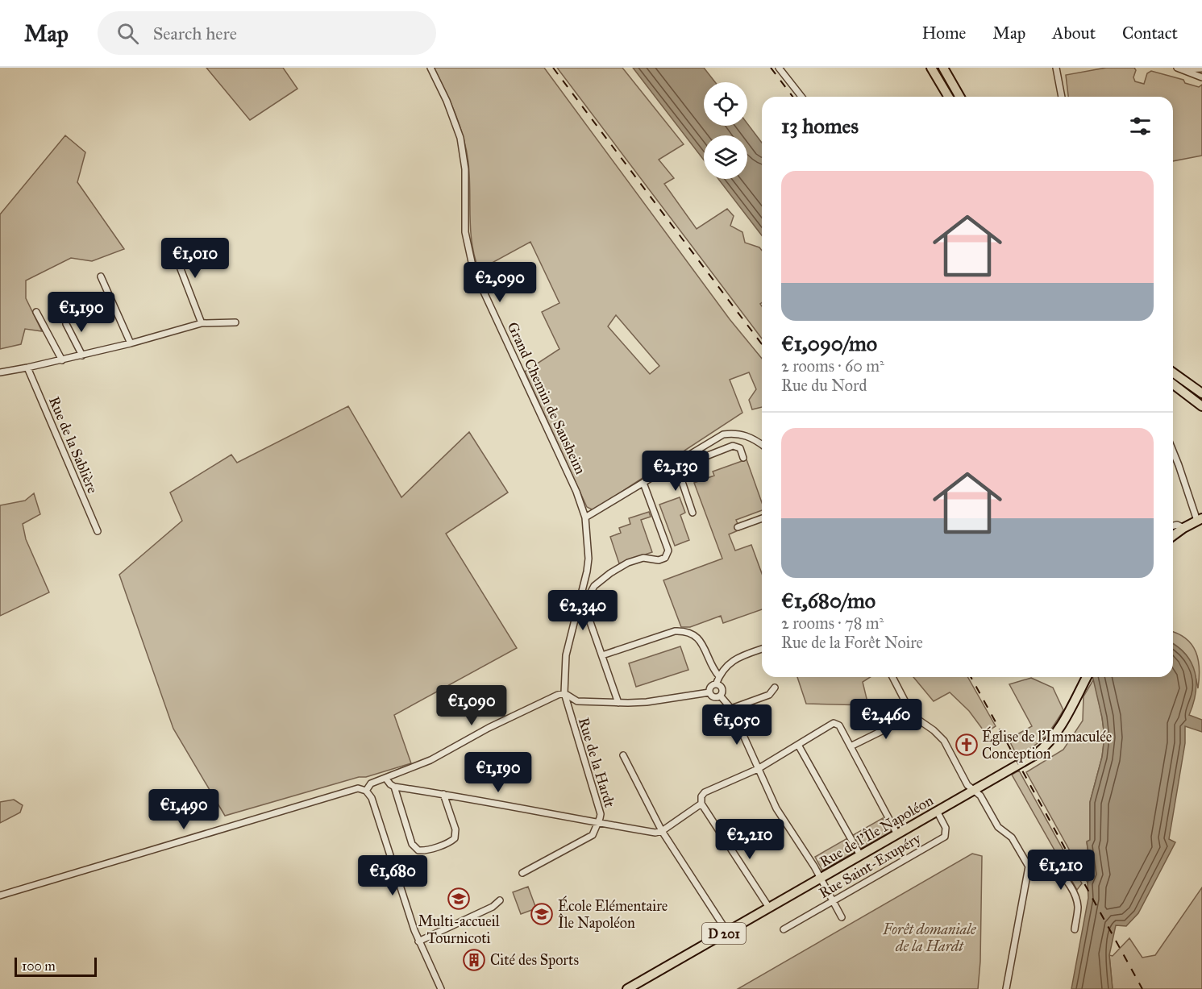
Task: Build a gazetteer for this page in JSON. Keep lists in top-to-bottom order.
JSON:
{
  "streets": {
    "main road": ["Rue de l'Île Napoléon", "D 201"],
    "street": [
      "Grand Chemin de Sausheim",
      "Rue de la Sablière",
      "Rue de la Hardt",
      "Rue Saint-Exupéry"
    ]
  },
  "crossings": [
    ["Grand Chemin de Sausheim", "Rue de la Hardt"],
    ["Rue de l'Île Napoléon", "Rue Saint-Exupéry"]
  ],
  "parks": ["Forêt domaniale de la Hardt"],
  "places": {
    "church": ["Église de l'Immaculée Conception"],
    "school or university": ["Multi-accueil Tournicoti", "École Elémentaire Île Napoléon"],
    "building": ["Cité des Sports"]
  },
  "scale_bar": "100 m",
  "page": {
    "header": "Map",
    "search": "Search here",
    "nav": [
      "Home",
      "Map",
      "About",
      "Contact"
    ],
    "heading": "13 homes",
    "list": [
      {
        "name": "€1,090/mo",
        "note": "2 rooms · 60 m² · Rue du Nord"
      },
      {
        "name": "€1,680/mo",
        "note": "2 rooms · 78 m² · Rue de la Forêt Noire"
      }
    ],
    "price": [
      "€1,010",
      "€2,090",
      "€1,190",
      "€2,130",
      "€2,340",
      "€1,090",
      "€2,460",
      "€1,050",
      "€1,190",
      "€1,490",
      "€2,210",
      "€1,210",
      "€1,680"
    ],
    "scale": "100 m"
  }
}
